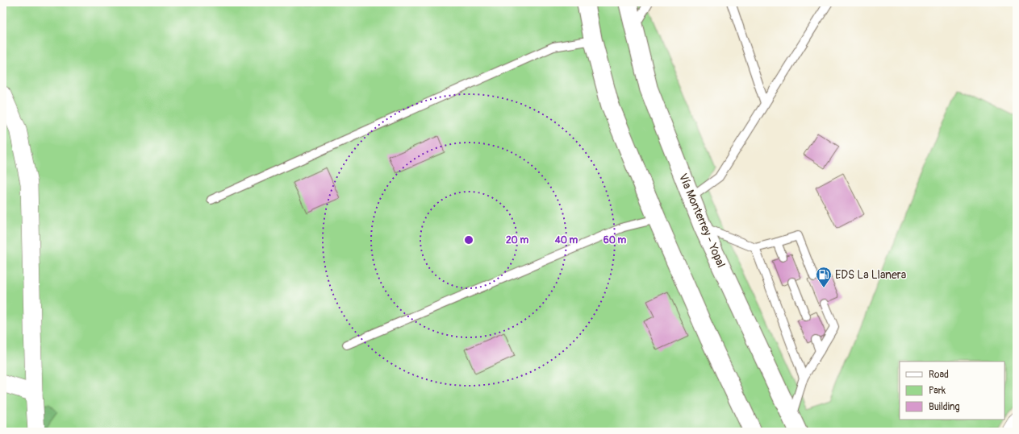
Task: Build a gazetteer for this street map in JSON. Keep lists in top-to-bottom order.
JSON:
{
  "streets": {
    "main road": ["Vía Monterrey - Yopal"]
  },
  "places": {
    "fuel station": ["EDS La Llanera"]
  },
  "legend": ["Road", "Park", "Building"],
  "rings": ["20 m", "40 m", "60 m"]
}
